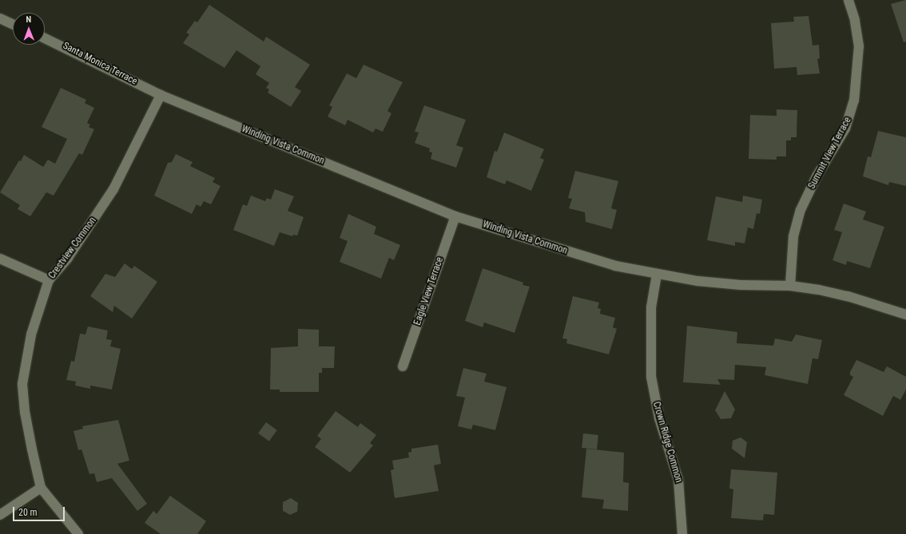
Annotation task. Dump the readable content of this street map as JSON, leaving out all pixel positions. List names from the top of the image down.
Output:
{
  "streets": {
    "street": [
      "Santa Monica Terrace",
      "Winding Vista Common",
      "Summit View Terrace",
      "Crestview Common",
      "Eagle View Terrace",
      "Crown Ridge Common"
    ]
  },
  "crossings": [
    ["Santa Monica Terrace", "Winding Vista Common"],
    ["Santa Monica Terrace", "Crestview Common"],
    ["Winding Vista Common", "Summit View Terrace"],
    ["Winding Vista Common", "Crestview Common"],
    ["Winding Vista Common", "Eagle View Terrace"],
    ["Winding Vista Common", "Crown Ridge Common"]
  ],
  "scale_bar": "20 m",
  "north": "top"
}
